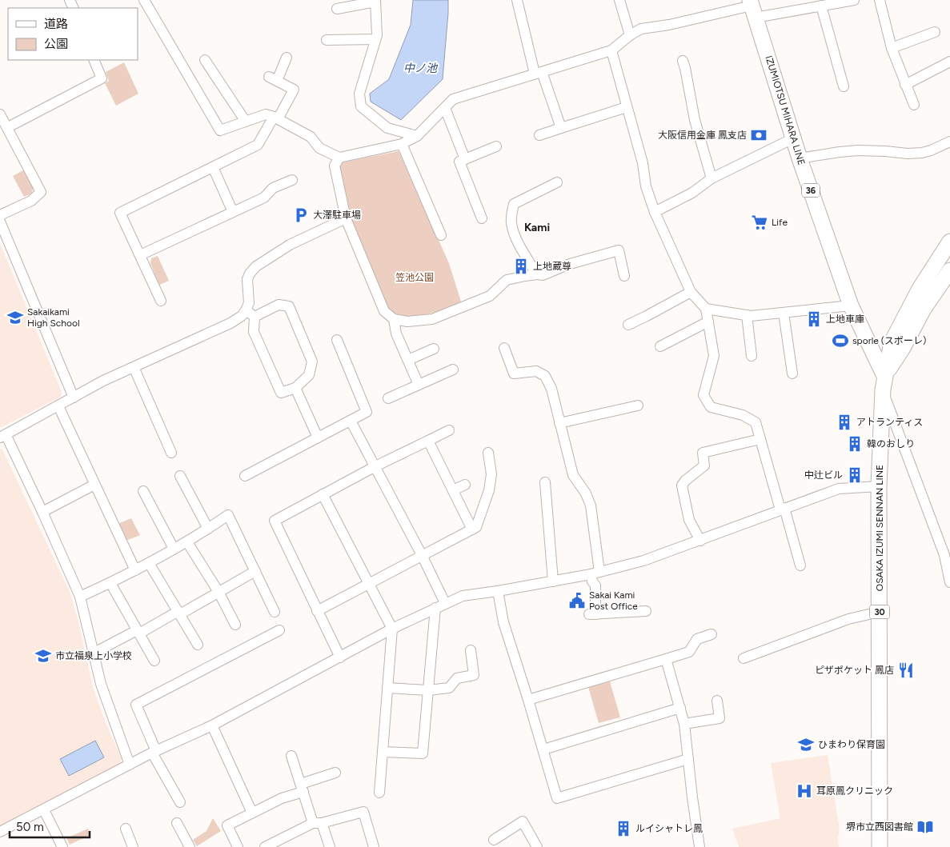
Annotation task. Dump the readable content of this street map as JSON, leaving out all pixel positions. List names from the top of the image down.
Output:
{
  "streets": {
    "main road": [
      "IZUMIOTSU MIHARA LINE",
      "36",
      "OSAKA IZUMI SENNAN LINE",
      "30"
    ]
  },
  "crossings": [
    ["IZUMIOTSU MIHARA LINE", "OSAKA IZUMI SENNAN LINE"]
  ],
  "districts": ["Kami"],
  "water": ["中ノ池"],
  "parks": ["笠池公園"],
  "places": {
    "bank": ["大阪信用金庫 鳳支店"],
    "parking": ["大澤駐車場"],
    "supermarket": ["Life"],
    "building": [
      "上地蔵尊",
      "上地車庫",
      "アトランティス",
      "韓のおしり",
      "中辻ビル",
      "ルイシャトレ鳳"
    ],
    "school or university": ["Sakaikami High School", "市立福泉上小学校", "ひまわり保育園"],
    "sports": ["sporle (スポーレ）"],
    "public building": ["Sakai Kami Post Office"],
    "restaurant": ["ピザポケット 鳳店"],
    "hospital": ["耳原鳳クリニック"],
    "library": ["堺市立西図書館"]
  },
  "legend": ["道路", "公園"],
  "scale_bar": "50 m"
}
